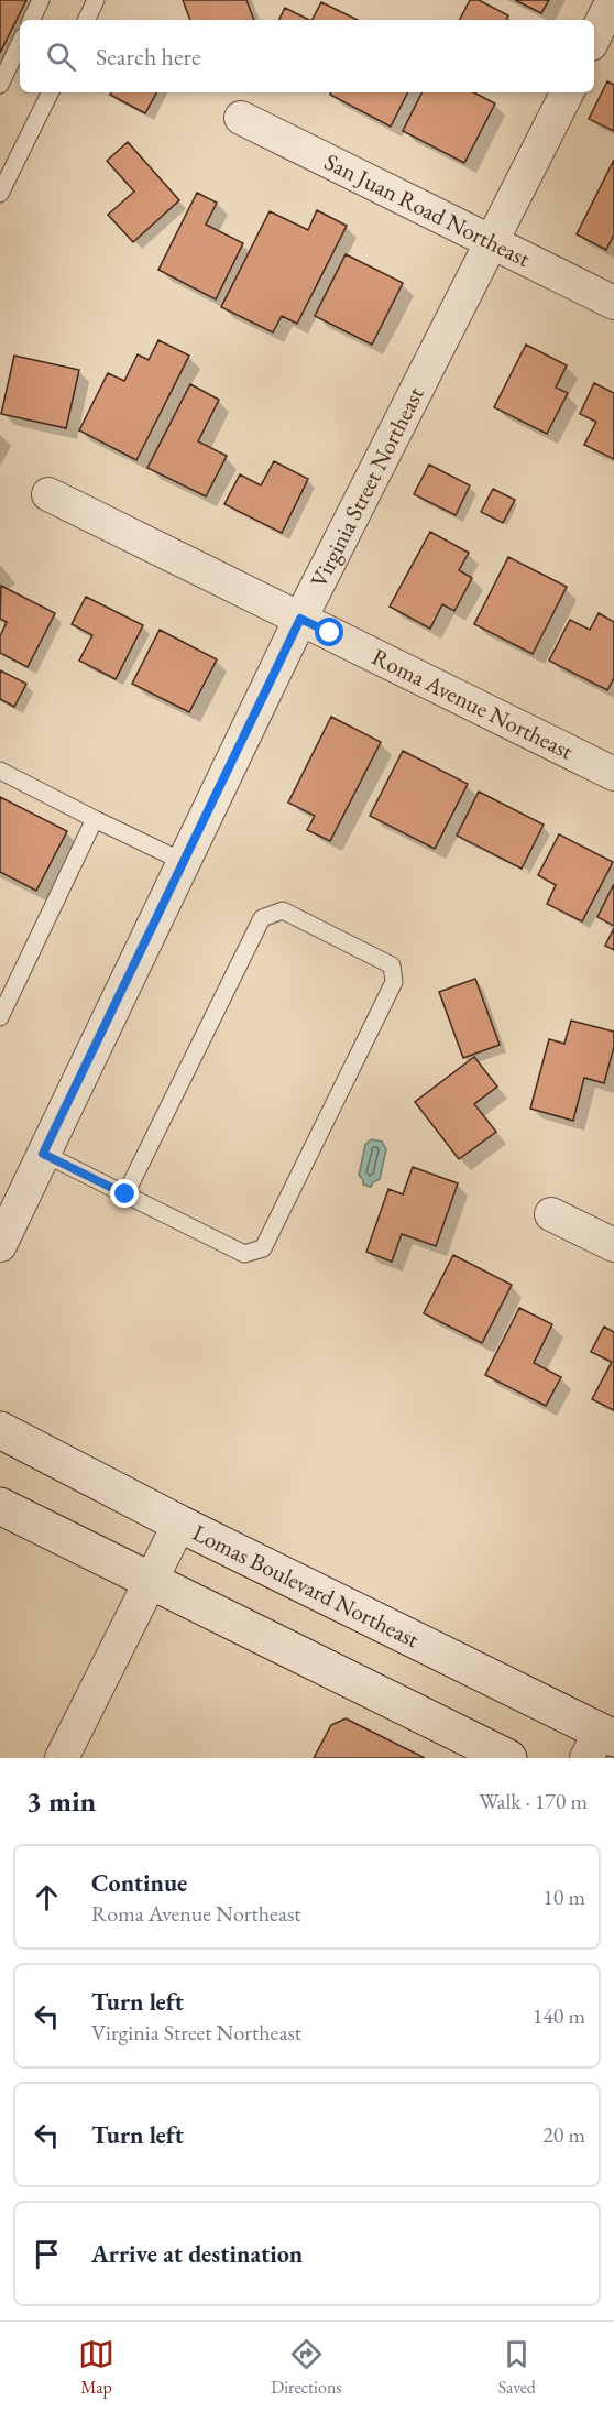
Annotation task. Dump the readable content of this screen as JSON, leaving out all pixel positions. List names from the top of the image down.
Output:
{
  "streets": {
    "main road": ["Lomas Boulevard Northeast"],
    "street": ["San Juan Road Northeast", "Virginia Street Northeast", "Roma Avenue Northeast"]
  },
  "crossings": [
    ["San Juan Road Northeast", "Virginia Street Northeast"],
    ["Virginia Street Northeast", "Roma Avenue Northeast"]
  ],
  "page": {
    "search": "Search here",
    "heading": ["3 min", "Walk · 170 m"],
    "list": [
      ["Continue", "Roma Avenue Northeast", "10 m"],
      ["Turn left", "Virginia Street Northeast", "140 m"],
      ["Turn left", "20 m"],
      "Arrive at destination"
    ],
    "nav": ["Map", "Directions", "Saved"]
  }
}
